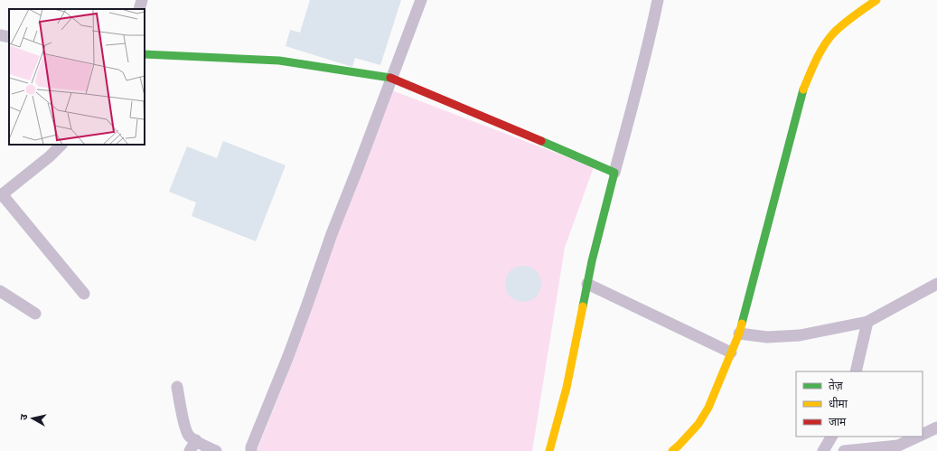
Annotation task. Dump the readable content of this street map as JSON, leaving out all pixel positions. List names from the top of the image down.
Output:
{
  "legend": ["तेज़", "धीमा", "जाम"],
  "north": "left"
}
